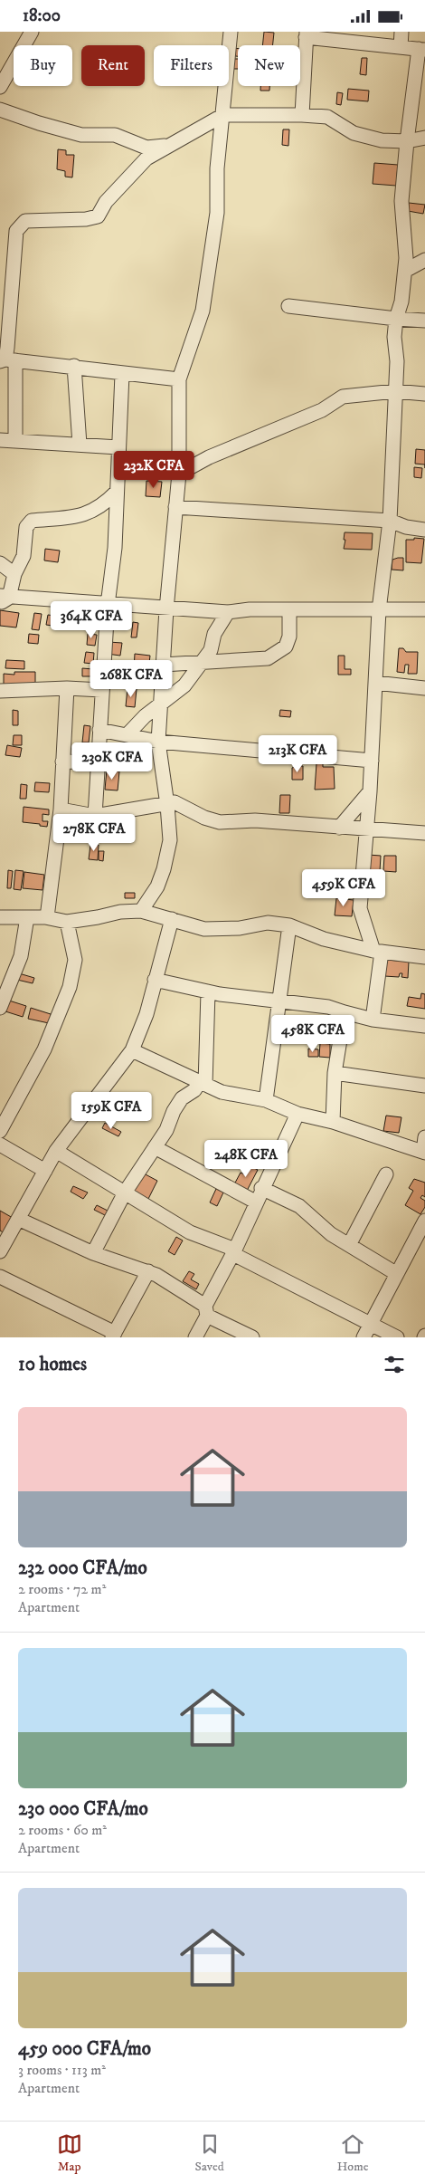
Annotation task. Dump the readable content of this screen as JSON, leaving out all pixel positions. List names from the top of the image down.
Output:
{
  "page": {
    "status": "18:00",
    "chip": [
      "Buy",
      "Rent",
      "Filters",
      "New"
    ],
    "price": [
      "232K CFA",
      "364K CFA",
      "268K CFA",
      "213K CFA",
      "230K CFA",
      "278K CFA",
      "459K CFA",
      "458K CFA",
      "159K CFA",
      "248K CFA"
    ],
    "heading": "10 homes",
    "list": [
      {
        "name": "232 000 CFA/mo",
        "note": "2 rooms · 72 m² · Apartment"
      },
      {
        "name": "230 000 CFA/mo",
        "note": "2 rooms · 60 m² · Apartment"
      },
      {
        "name": "459 000 CFA/mo",
        "note": "3 rooms · 113 m² · Apartment"
      }
    ],
    "tabs": ["Map", "Saved", "Home"]
  }
}
